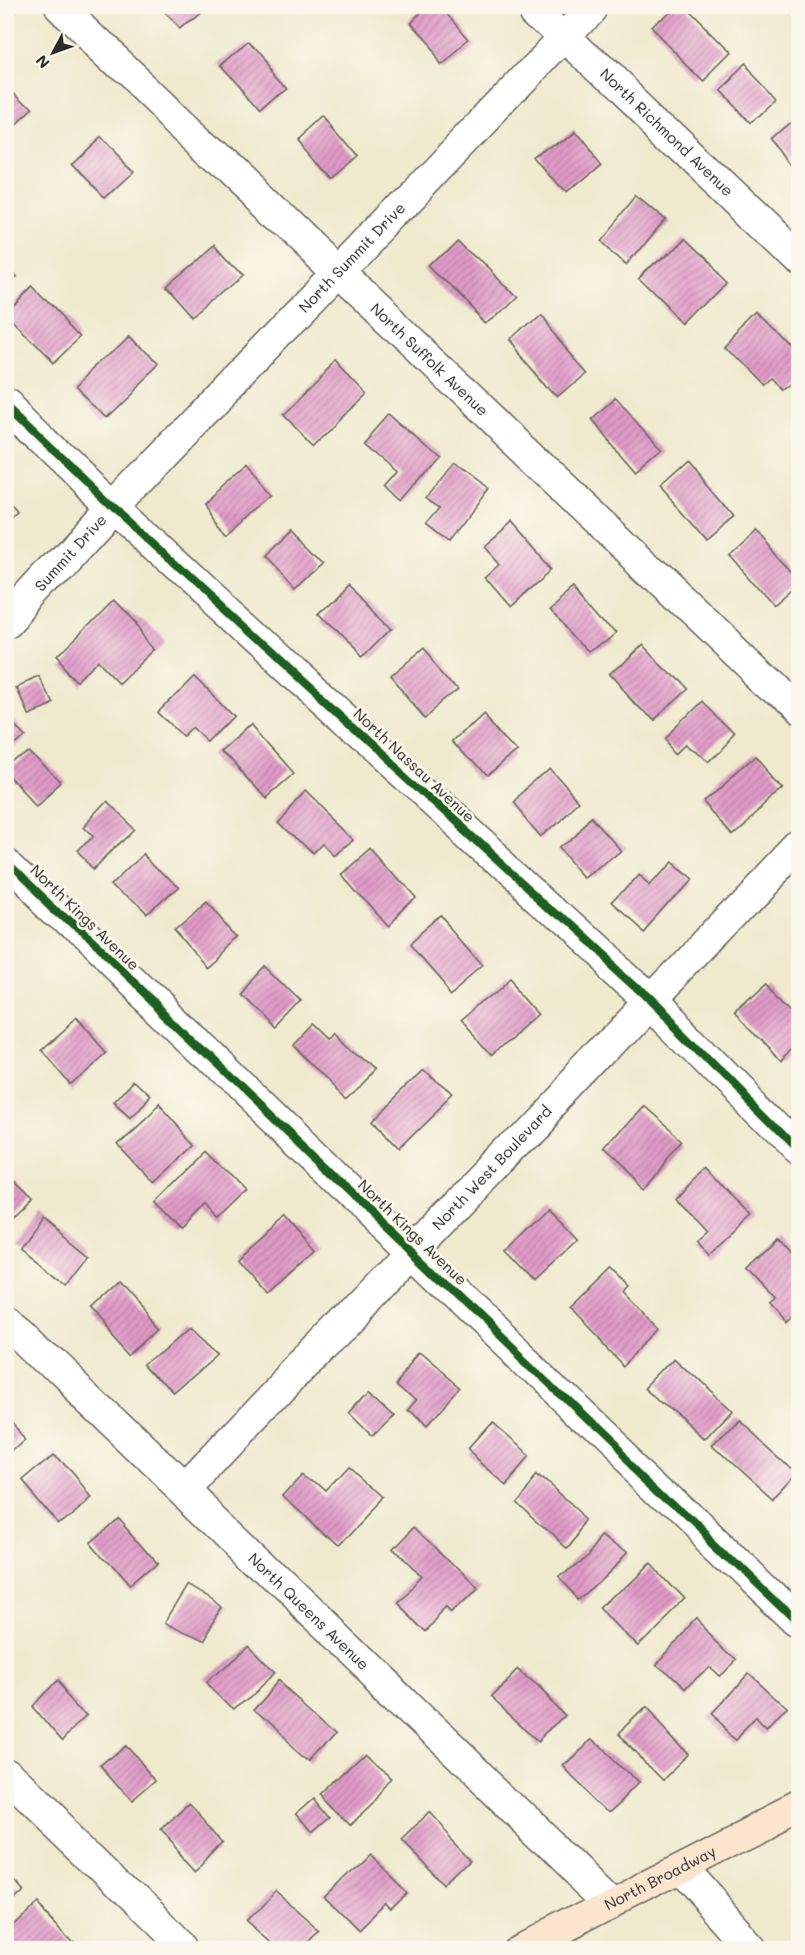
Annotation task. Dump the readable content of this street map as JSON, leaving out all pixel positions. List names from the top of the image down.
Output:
{
  "streets": {
    "main road": ["North Broadway"],
    "street": [
      "North Richmond Avenue",
      "North Summit Drive",
      "North Suffolk Avenue",
      "Summit Drive",
      "North Nassau Avenue",
      "North Kings Avenue",
      "North West Boulevard",
      "North Queens Avenue"
    ]
  },
  "crossings": [
    ["North Richmond Avenue", "North Summit Drive"],
    ["North Summit Drive", "North Suffolk Avenue"],
    ["North Summit Drive", "Summit Drive"],
    ["North Summit Drive", "North Nassau Avenue"],
    ["Summit Drive", "North Nassau Avenue"],
    ["North Nassau Avenue", "North West Boulevard"],
    ["North Kings Avenue", "North West Boulevard"],
    ["North West Boulevard", "North Queens Avenue"],
    ["North Queens Avenue", "North Broadway"]
  ],
  "north": "bottom left"
}
